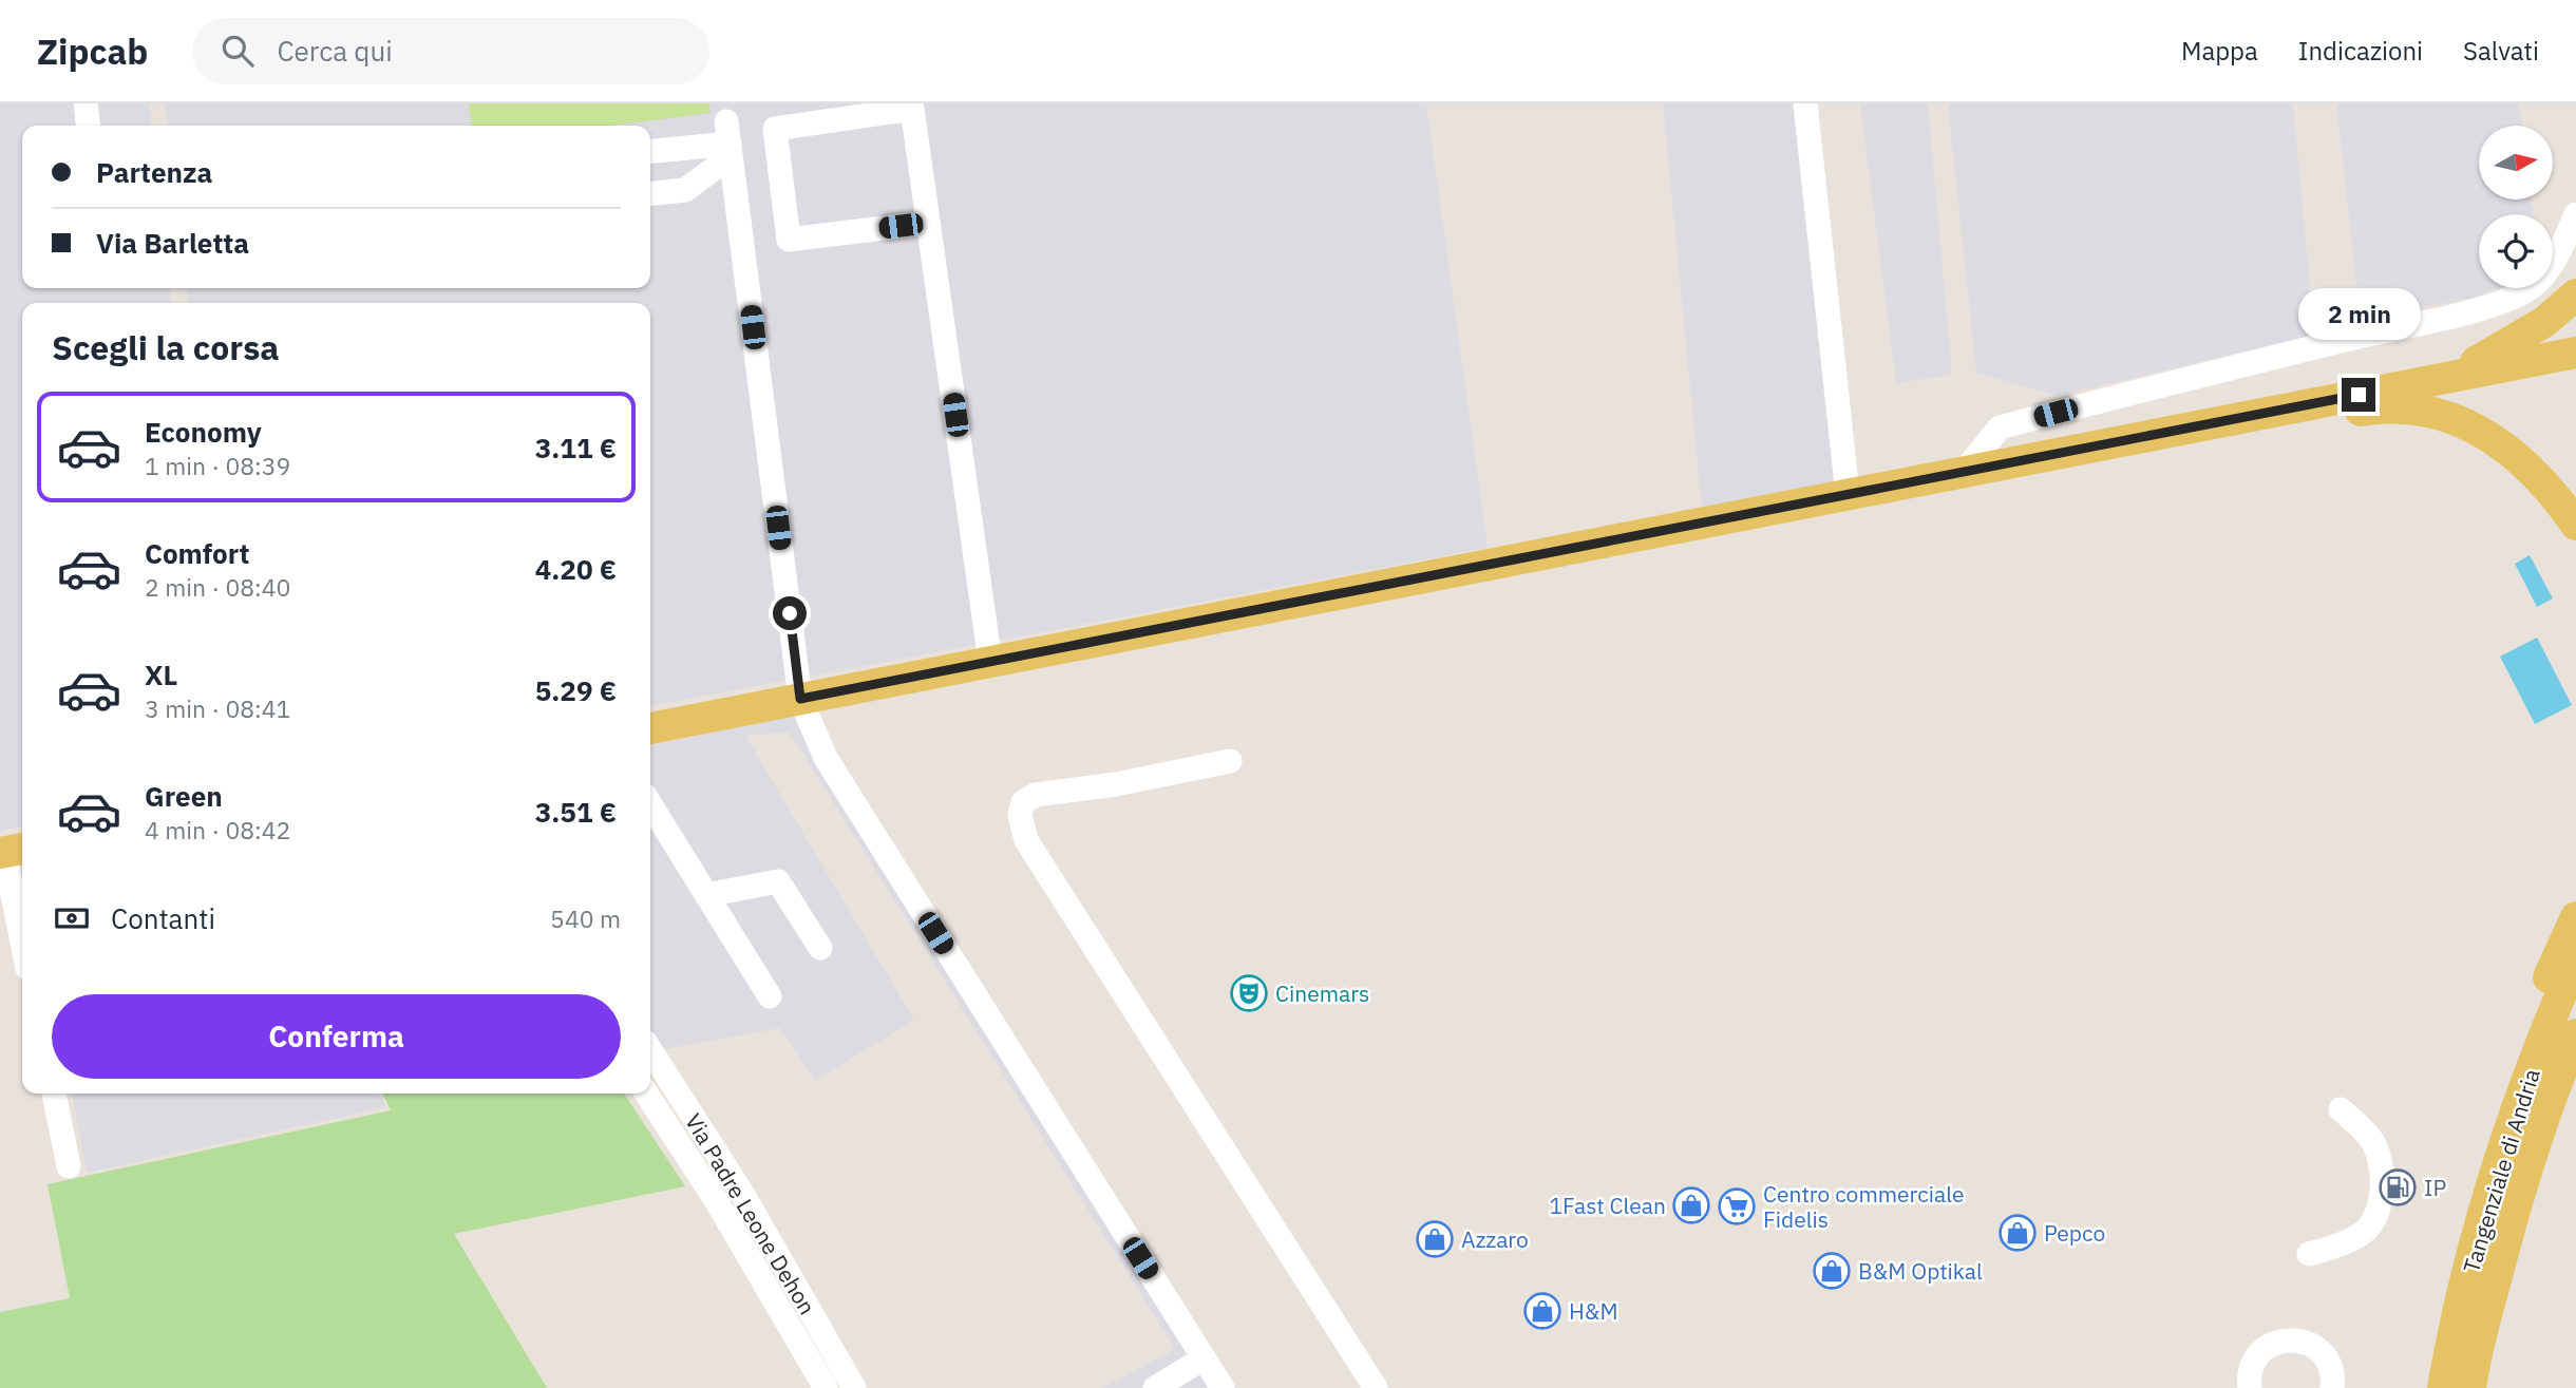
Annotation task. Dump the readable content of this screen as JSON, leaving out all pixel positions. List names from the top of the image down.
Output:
{
  "streets": {
    "main road": ["Tangenziale di Andria"],
    "street": ["Via Padre Leone Dehon"]
  },
  "places": {
    "theatre": ["Cinemars"],
    "fuel station": ["IP"],
    "shop": [
      "1Fast Clean",
      "Pepco",
      "Azzaro",
      "B&M Optikal",
      "H&M"
    ],
    "supermarket": ["Centro commerciale Fidelis"]
  },
  "north": "right",
  "page": {
    "header": "Zipcab",
    "search": "Cerca qui",
    "nav": ["Mappa", "Indicazioni", "Salvati"],
    "banner": ["Partenza", "Via Barletta"],
    "bubble": "2 min",
    "heading": "Scegli la corsa",
    "list": [
      {
        "name": "Economy",
        "note": "1 min · 08:39",
        "value": "3.11 €"
      },
      {
        "name": "Comfort",
        "note": "2 min · 08:40",
        "value": "4.20 €"
      },
      {
        "name": "XL",
        "note": "3 min · 08:41",
        "value": "5.29 €"
      },
      {
        "name": "Green",
        "note": "4 min · 08:42",
        "value": "3.51 €"
      }
    ],
    "pay": ["Contanti", "540 m"],
    "buttons": "Conferma"
  }
}
